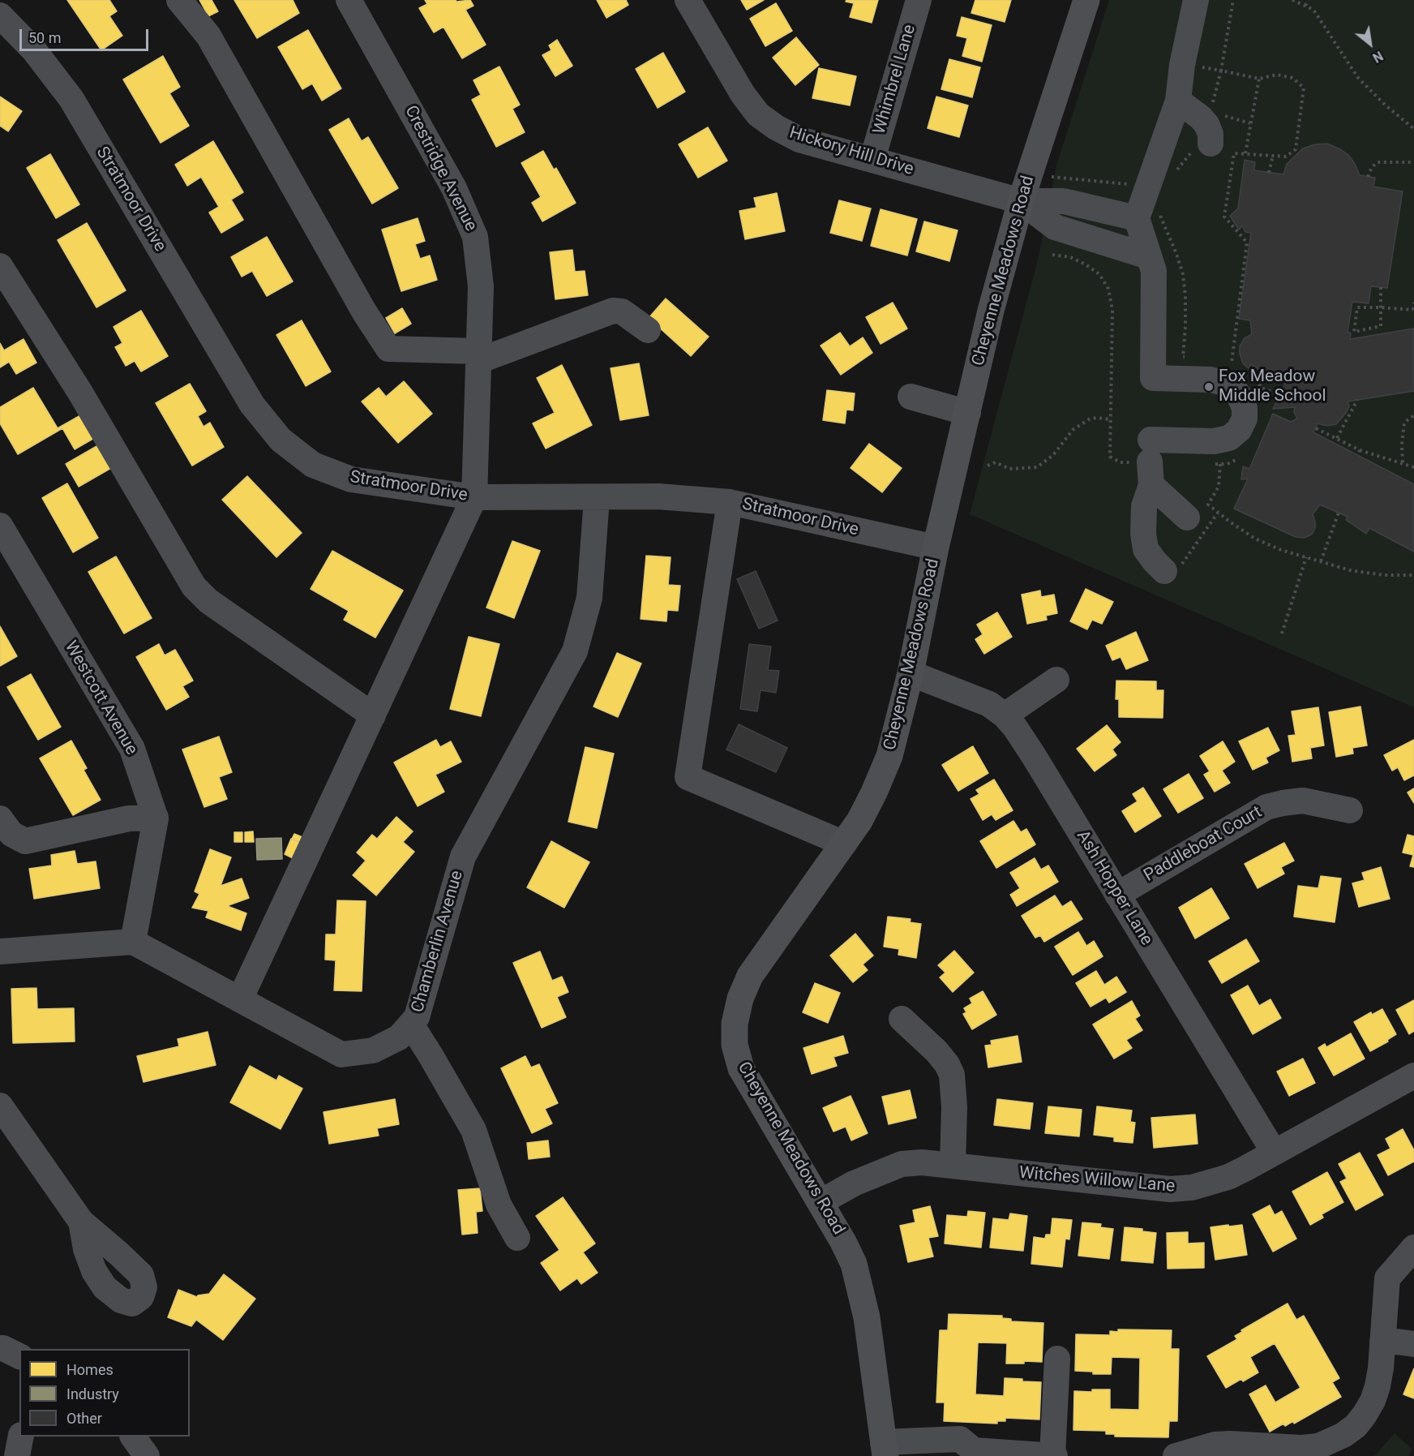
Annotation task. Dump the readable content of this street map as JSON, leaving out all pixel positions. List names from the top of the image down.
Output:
{
  "streets": {
    "main road": ["Cheyenne Meadows Road"],
    "street": [
      "Whimbrel Lane",
      "Hickory Hill Drive",
      "Crestridge Avenue",
      "Stratmoor Drive",
      "Westcott Avenue",
      "Paddleboat Court",
      "Ash Hopper Lane",
      "Chamberlin Avenue",
      "Witches Willow Lane"
    ]
  },
  "crossings": [
    ["Whimbrel Lane", "Hickory Hill Drive"],
    ["Hickory Hill Drive", "Cheyenne Meadows Road"],
    ["Crestridge Avenue", "Stratmoor Drive"],
    ["Stratmoor Drive", "Cheyenne Meadows Road"],
    ["Stratmoor Drive", "Chamberlin Avenue"],
    ["Cheyenne Meadows Road", "Ash Hopper Lane"],
    ["Cheyenne Meadows Road", "Witches Willow Lane"],
    ["Westcott Avenue", "Chamberlin Avenue"],
    ["Paddleboat Court", "Ash Hopper Lane"],
    ["Ash Hopper Lane", "Witches Willow Lane"]
  ],
  "places": ["Fox Meadow Middle School"],
  "legend": ["Homes", "Industry", "Other"],
  "scale_bar": "50 m",
  "north": "bottom right"
}
